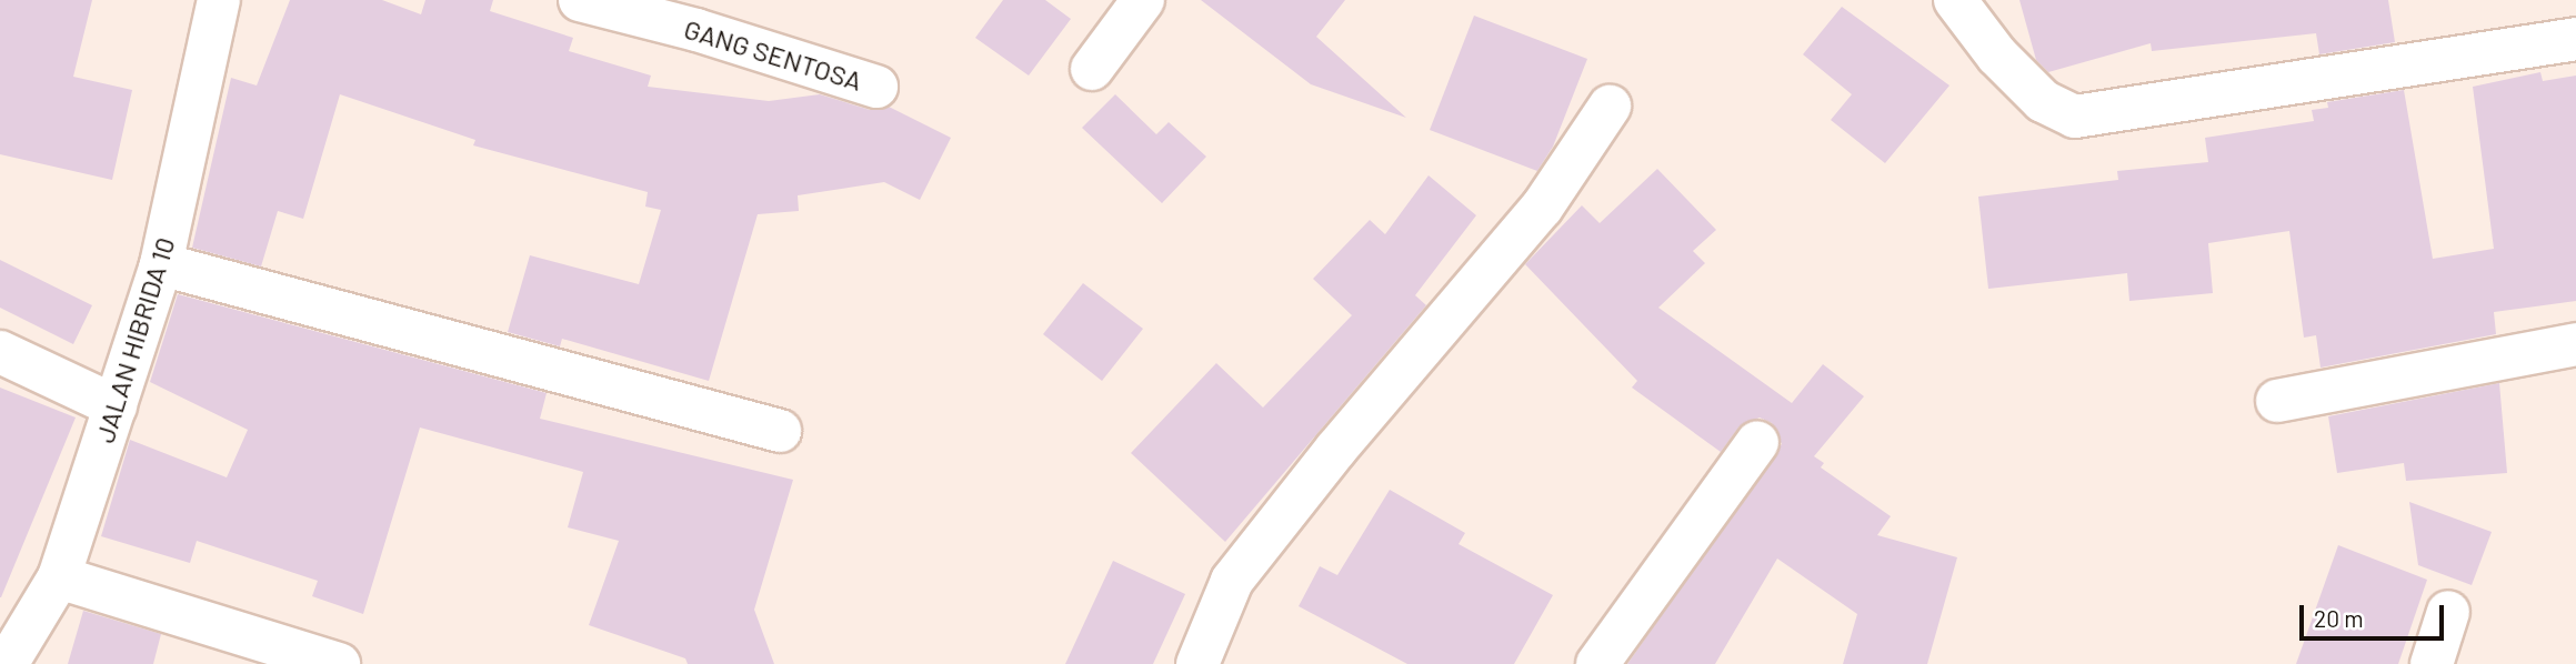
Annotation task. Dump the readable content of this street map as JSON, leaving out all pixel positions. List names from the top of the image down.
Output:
{
  "streets": {
    "street": ["GANG SENTOSA", "JALAN HIBRIDA 10"]
  },
  "scale_bar": "20 m"
}
